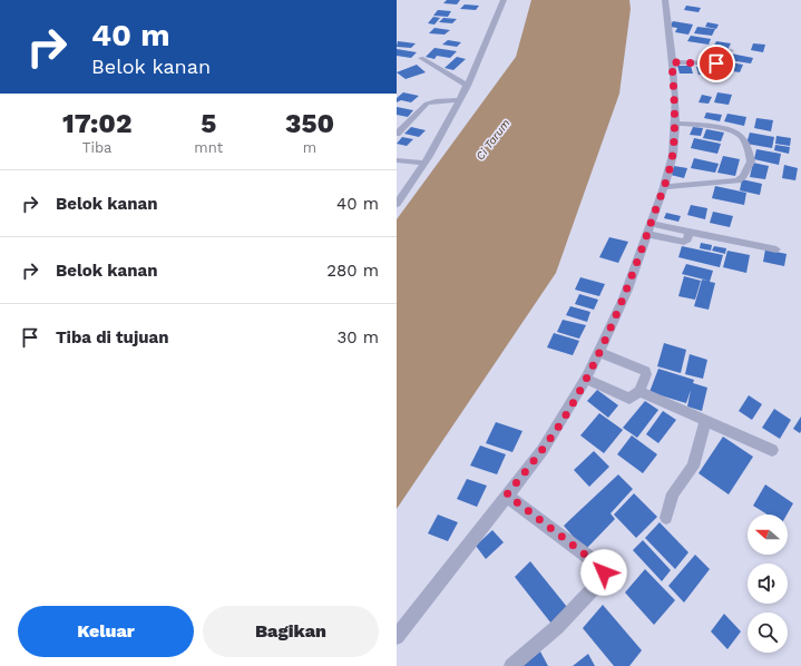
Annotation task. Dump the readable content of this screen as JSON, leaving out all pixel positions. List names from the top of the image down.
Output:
{
  "water": ["Ci Tarum"],
  "north": "left",
  "page": {
    "turn": ["40 m", "Belok kanan"],
    "eta": [
      "17:02",
      "Tiba",
      "5",
      "mnt",
      "350",
      "m"
    ],
    "list": [
      {
        "name": "Belok kanan",
        "value": "40 m"
      },
      {
        "name": "Belok kanan",
        "value": "280 m"
      },
      {
        "name": "Tiba di tujuan",
        "value": "30 m"
      }
    ],
    "buttons": ["Keluar", "Bagikan"]
  }
}
